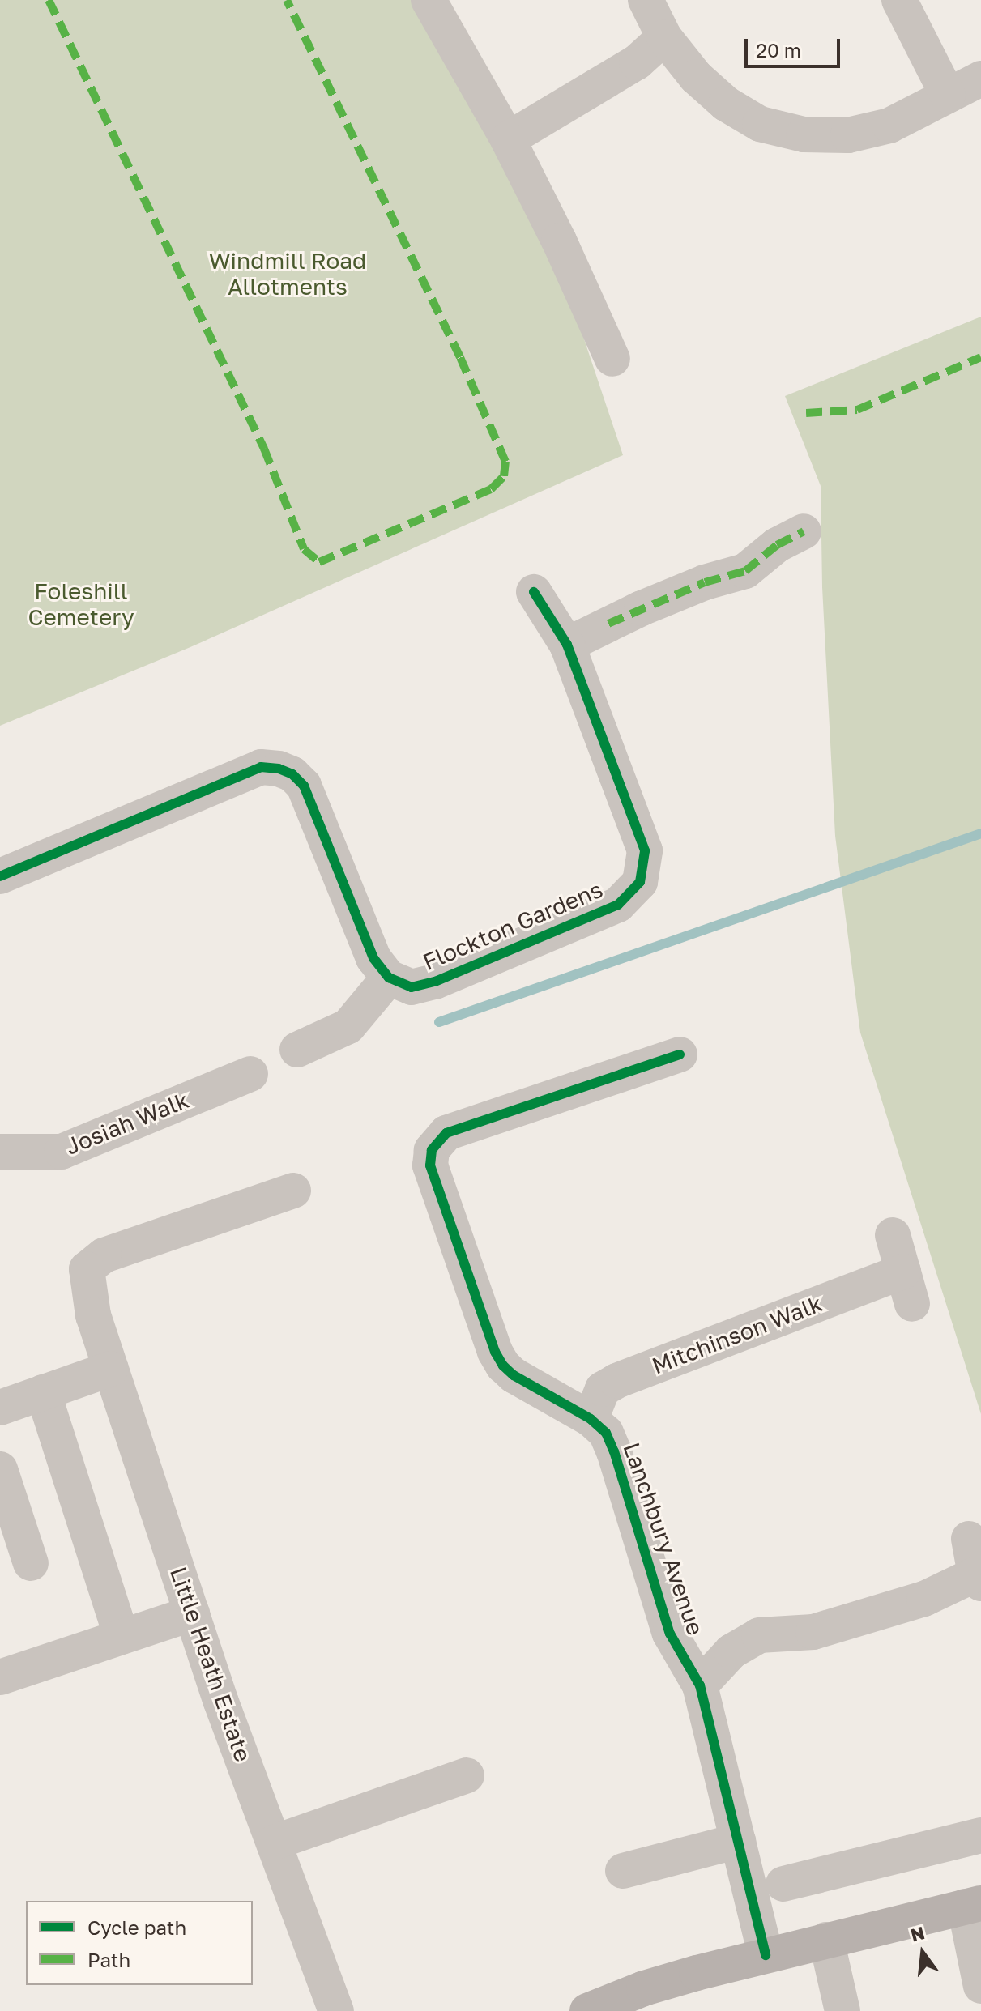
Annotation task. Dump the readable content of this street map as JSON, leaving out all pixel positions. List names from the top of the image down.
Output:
{
  "streets": {
    "street": [
      "Flockton Gardens",
      "Josiah Walk",
      "Mitchinson Walk",
      "Lanchbury Avenue",
      "Little Heath Estate"
    ]
  },
  "crossings": [
    ["Mitchinson Walk", "Lanchbury Avenue"]
  ],
  "parks": ["Windmill Road Allotments", "Foleshill Cemetery"],
  "legend": ["Cycle path", "Path"],
  "scale_bar": "20 m",
  "north": "top"
}
